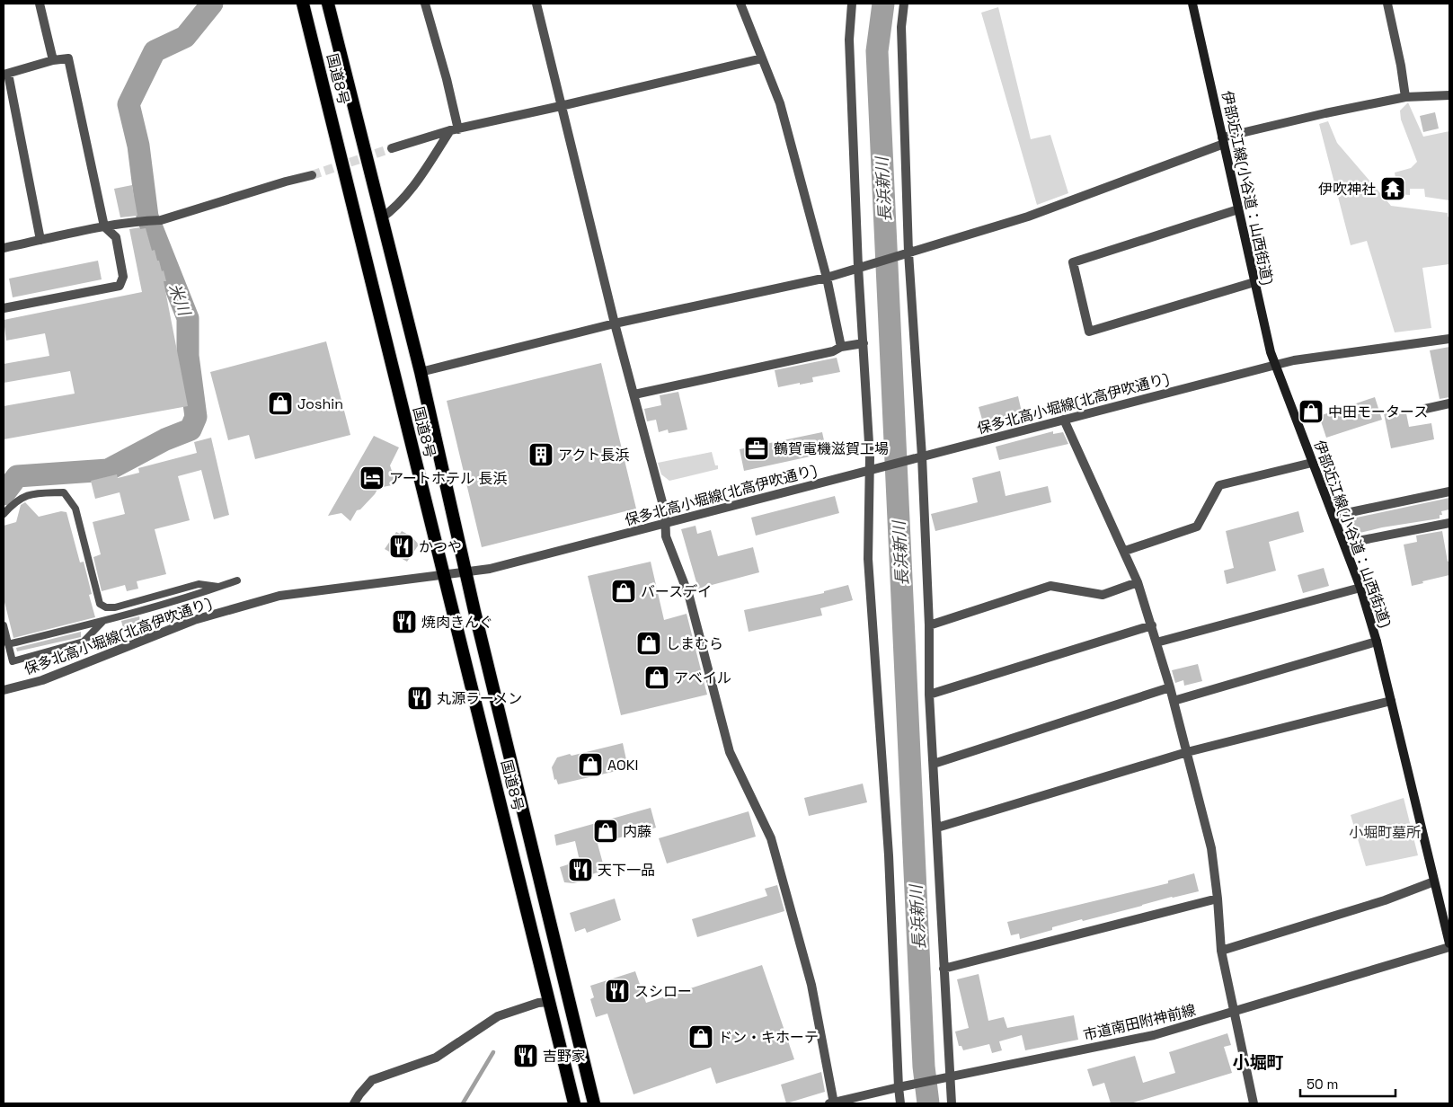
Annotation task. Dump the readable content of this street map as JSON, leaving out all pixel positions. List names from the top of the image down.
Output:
{
  "streets": {
    "highway": ["国道8号"],
    "main road": ["伊部近江線(小谷道：山西街道)"],
    "street": ["保多北高小堀線(北高伊吹通り)", "市道南田附神前線"]
  },
  "crossings": [
    ["国道8号", "保多北高小堀線(北高伊吹通り)"],
    ["伊部近江線(小谷道：山西街道)", "保多北高小堀線(北高伊吹通り)"]
  ],
  "districts": ["小堀町"],
  "water": ["長浜新川", "米川"],
  "parks": ["小堀町墓所"],
  "places": {
    "temple": ["伊吹神社"],
    "shop": [
      "Joshin",
      "中田モータース",
      "バースデイ",
      "しまむら",
      "アベイル",
      "AOKI",
      "内藤",
      "ドン・キホーテ"
    ],
    "office": ["鶴賀電機滋賀工場"],
    "building": ["アクト長浜"],
    "hotel": ["アートホテル 長浜"],
    "restaurant": [
      "かつや",
      "焼肉きんぐ",
      "丸源ラーメン",
      "天下一品",
      "スシロー",
      "吉野家"
    ]
  },
  "scale_bar": "50 m"
}
